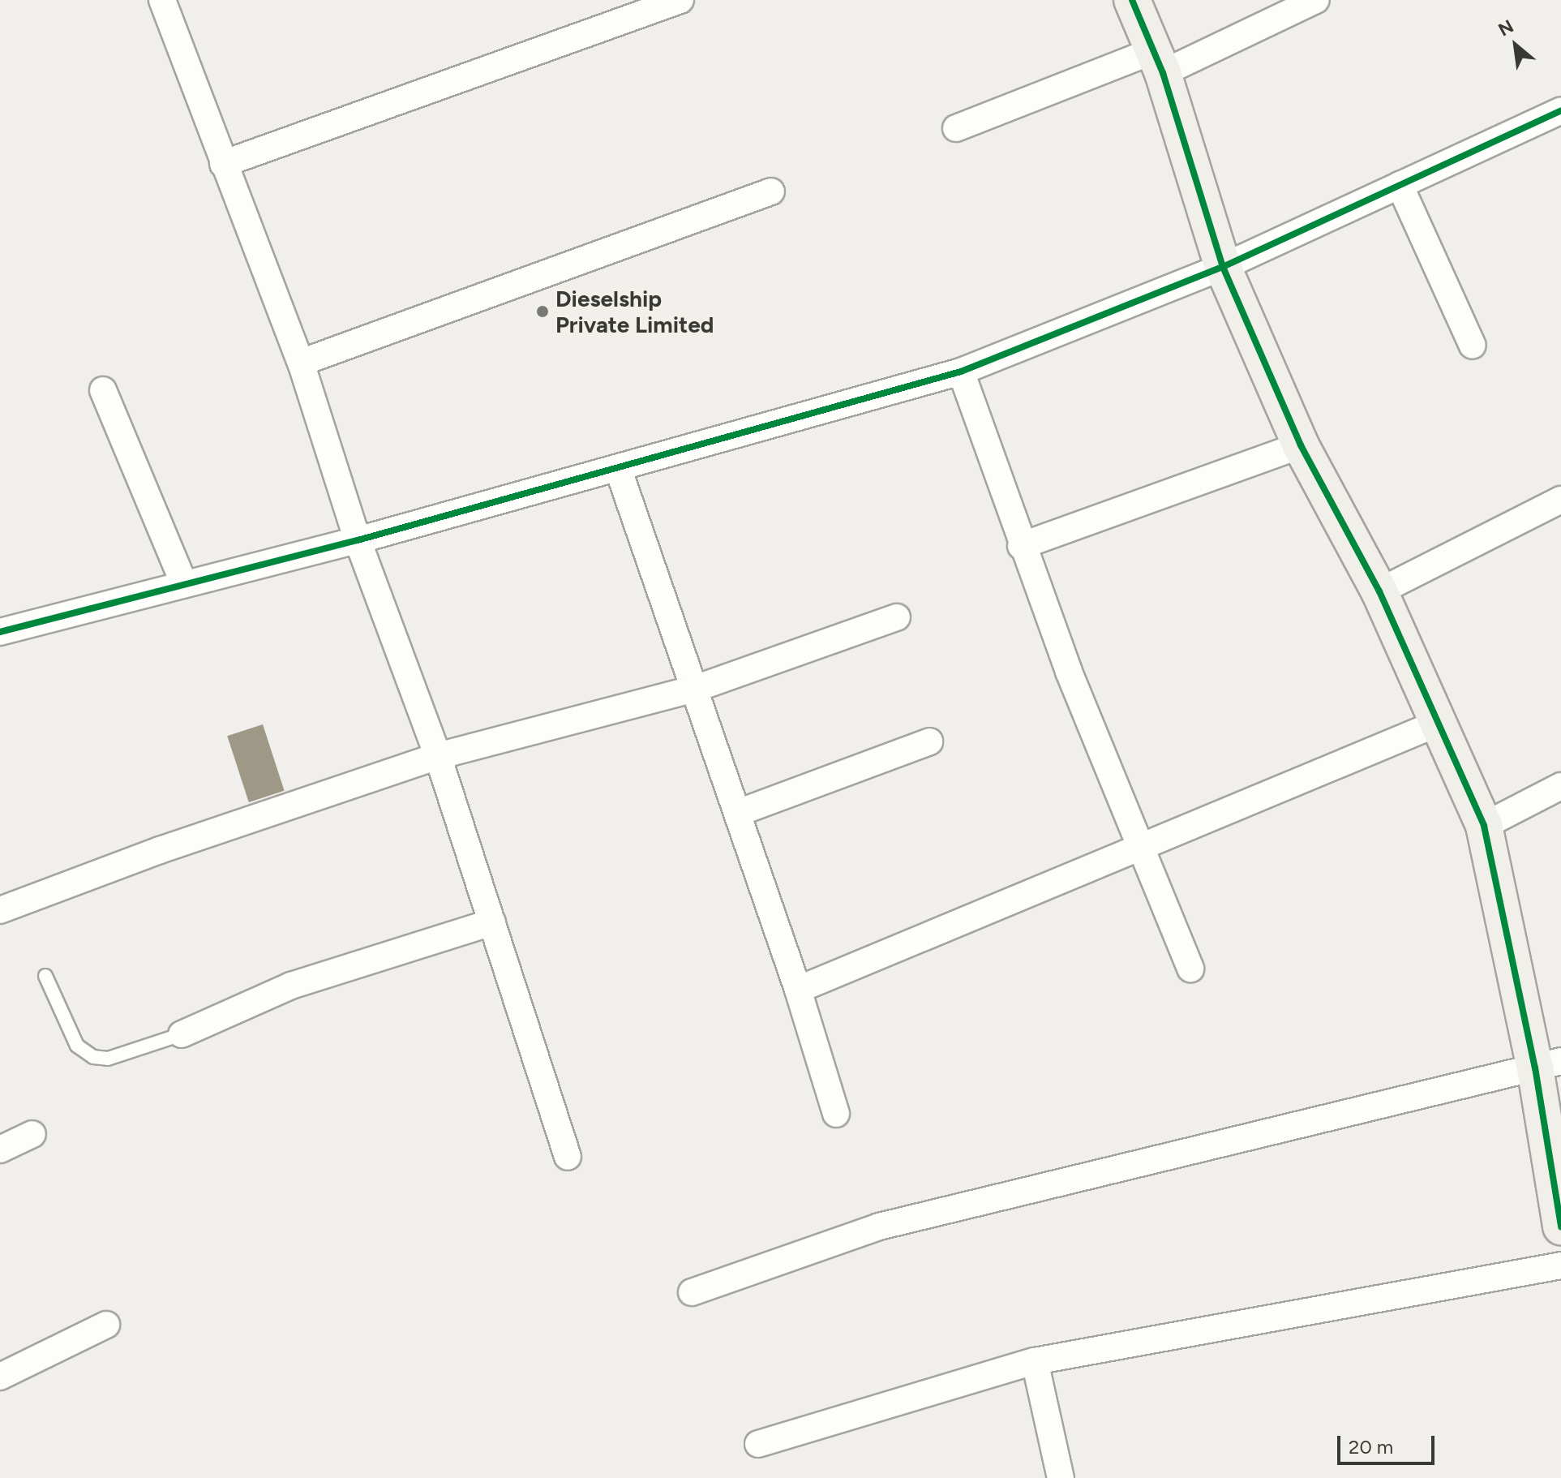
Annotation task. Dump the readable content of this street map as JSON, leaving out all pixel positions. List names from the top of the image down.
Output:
{
  "places": ["Dieselship Private Limited"],
  "scale_bar": "20 m",
  "north": "top left"
}
